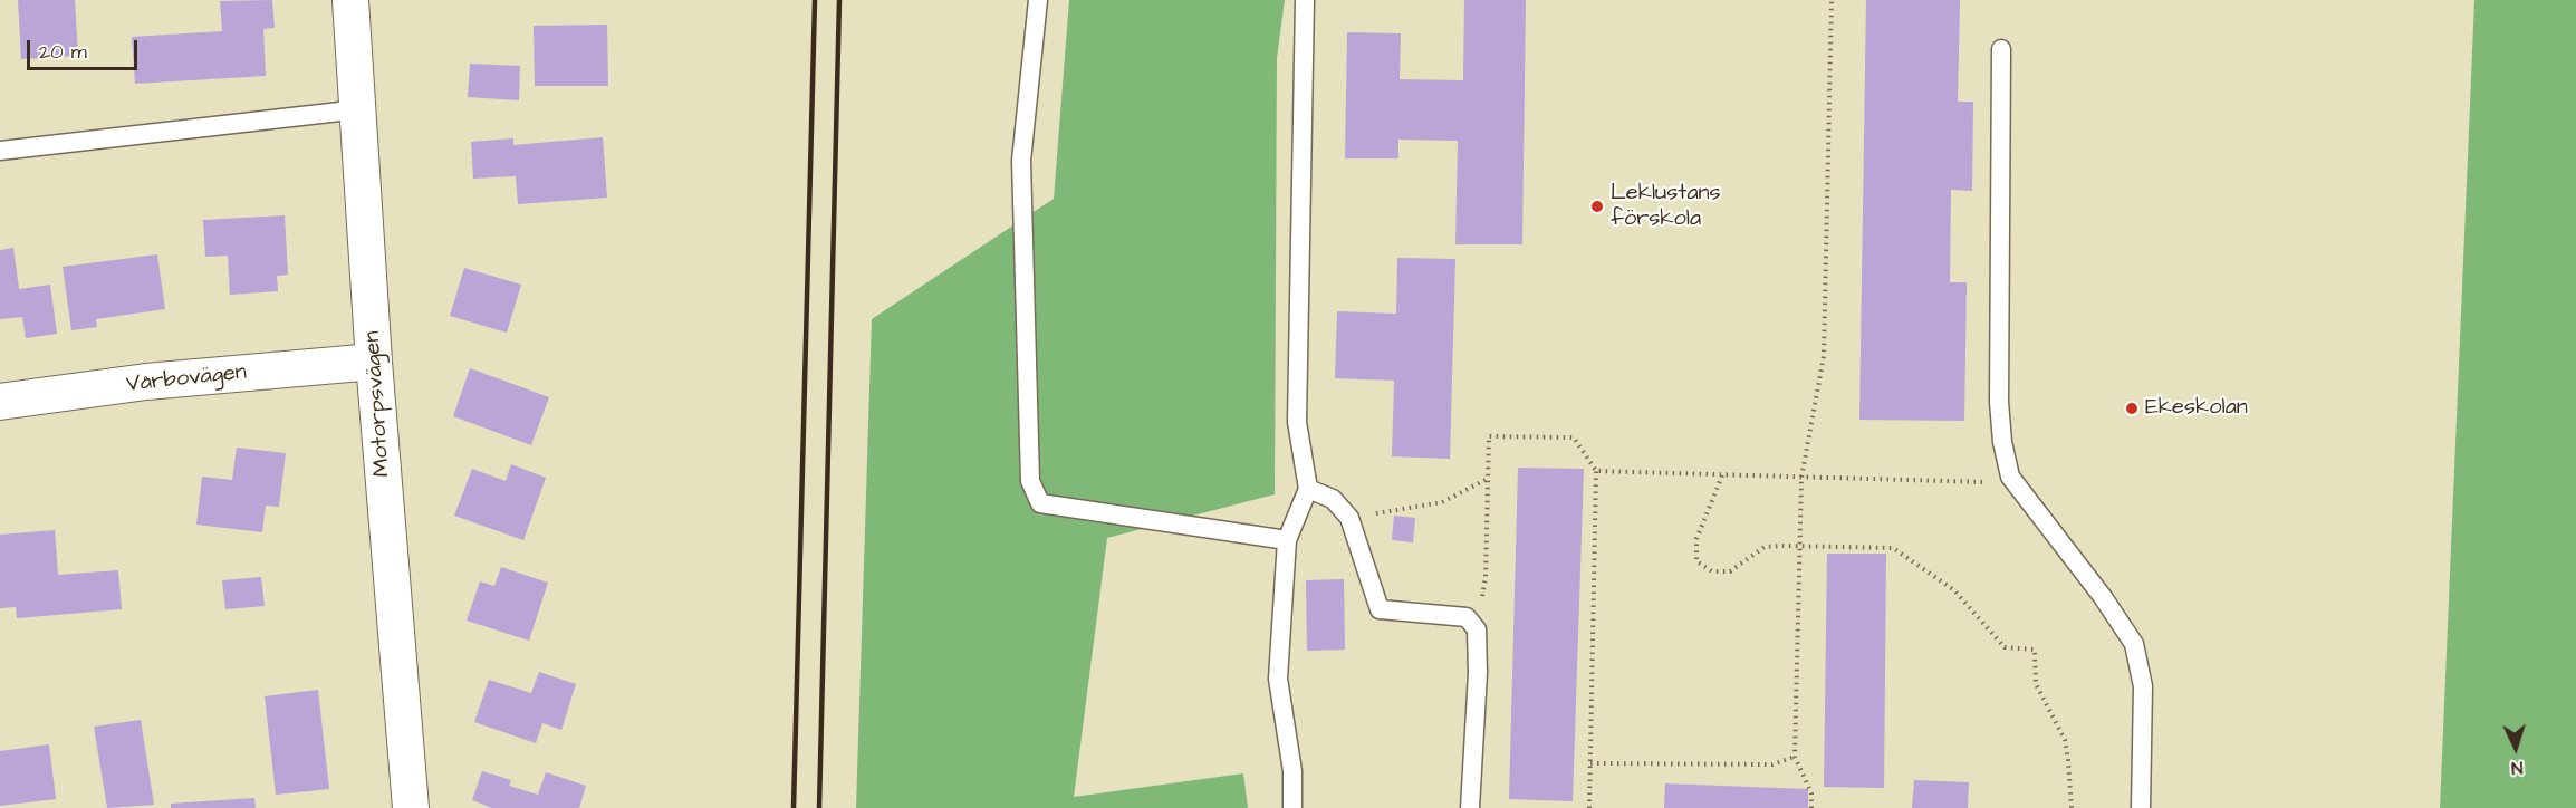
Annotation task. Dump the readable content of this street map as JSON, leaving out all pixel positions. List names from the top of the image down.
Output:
{
  "streets": {
    "street": ["Vårbovägen", "Motorpsvägen"]
  },
  "crossings": [
    ["Vårbovägen", "Motorpsvägen"]
  ],
  "places": ["Leklustans förskola", "Ekeskolan"],
  "scale_bar": "20 m",
  "north": "bottom"
}
